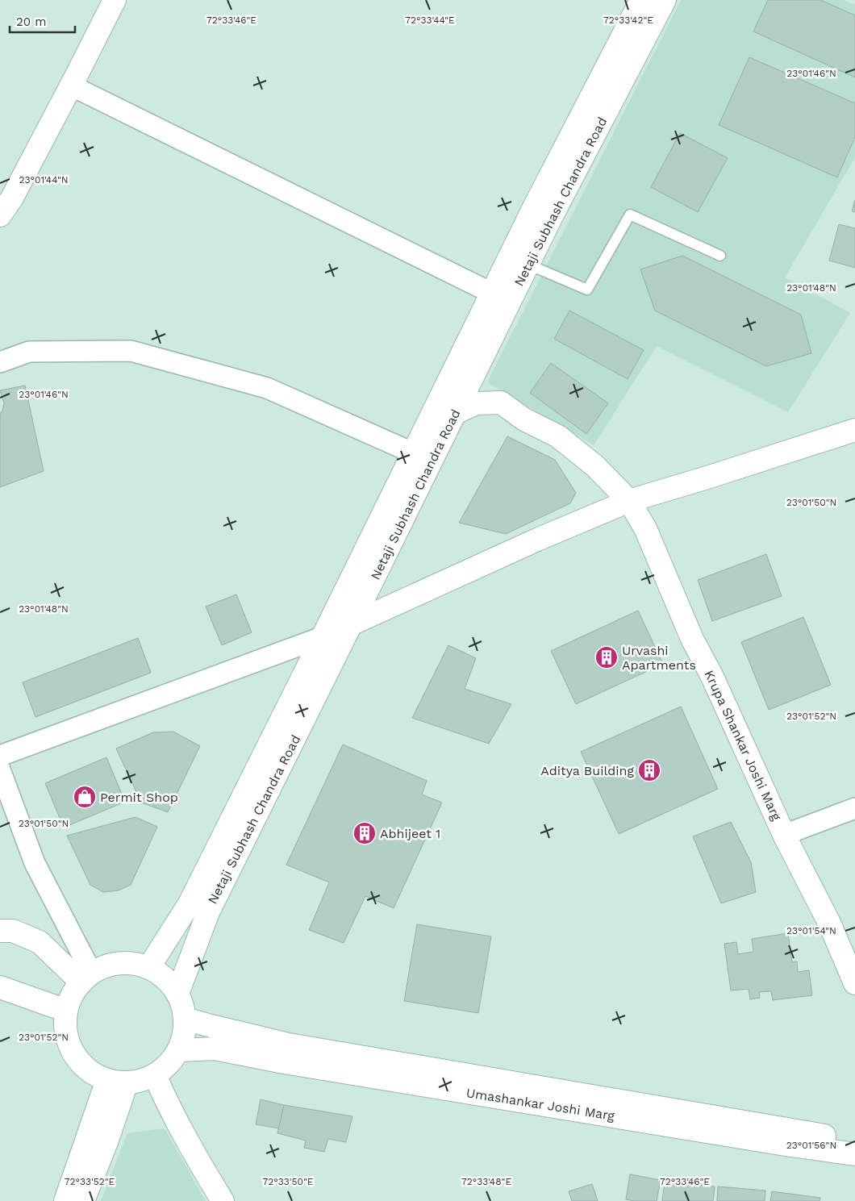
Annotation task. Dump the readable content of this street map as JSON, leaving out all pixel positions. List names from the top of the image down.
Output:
{
  "streets": {
    "street": ["Netaji Subhash Chandra Road", "Krupa Shankar Joshi Marg", "Umashankar Joshi Marg"]
  },
  "crossings": [
    ["Netaji Subhash Chandra Road", "Krupa Shankar Joshi Marg"],
    ["Netaji Subhash Chandra Road", "Umashankar Joshi Marg"]
  ],
  "places": {
    "building": ["Urvashi Apartments", "Aditya Building", "Abhijeet 1"],
    "shop": ["Permit Shop"]
  },
  "scale_bar": "20 m",
  "coordinates": [
    "72°33'46\"E",
    "72°33'44\"E",
    "72°33'42\"E",
    "23°01'46\"N",
    "23°01'44\"N",
    "23°01'48\"N",
    "23°01'50\"N",
    "23°01'52\"N",
    "23°01'54\"N",
    "23°01'56\"N",
    "72°33'52\"E",
    "72°33'50\"E",
    "72°33'48\"E"
  ]
}
